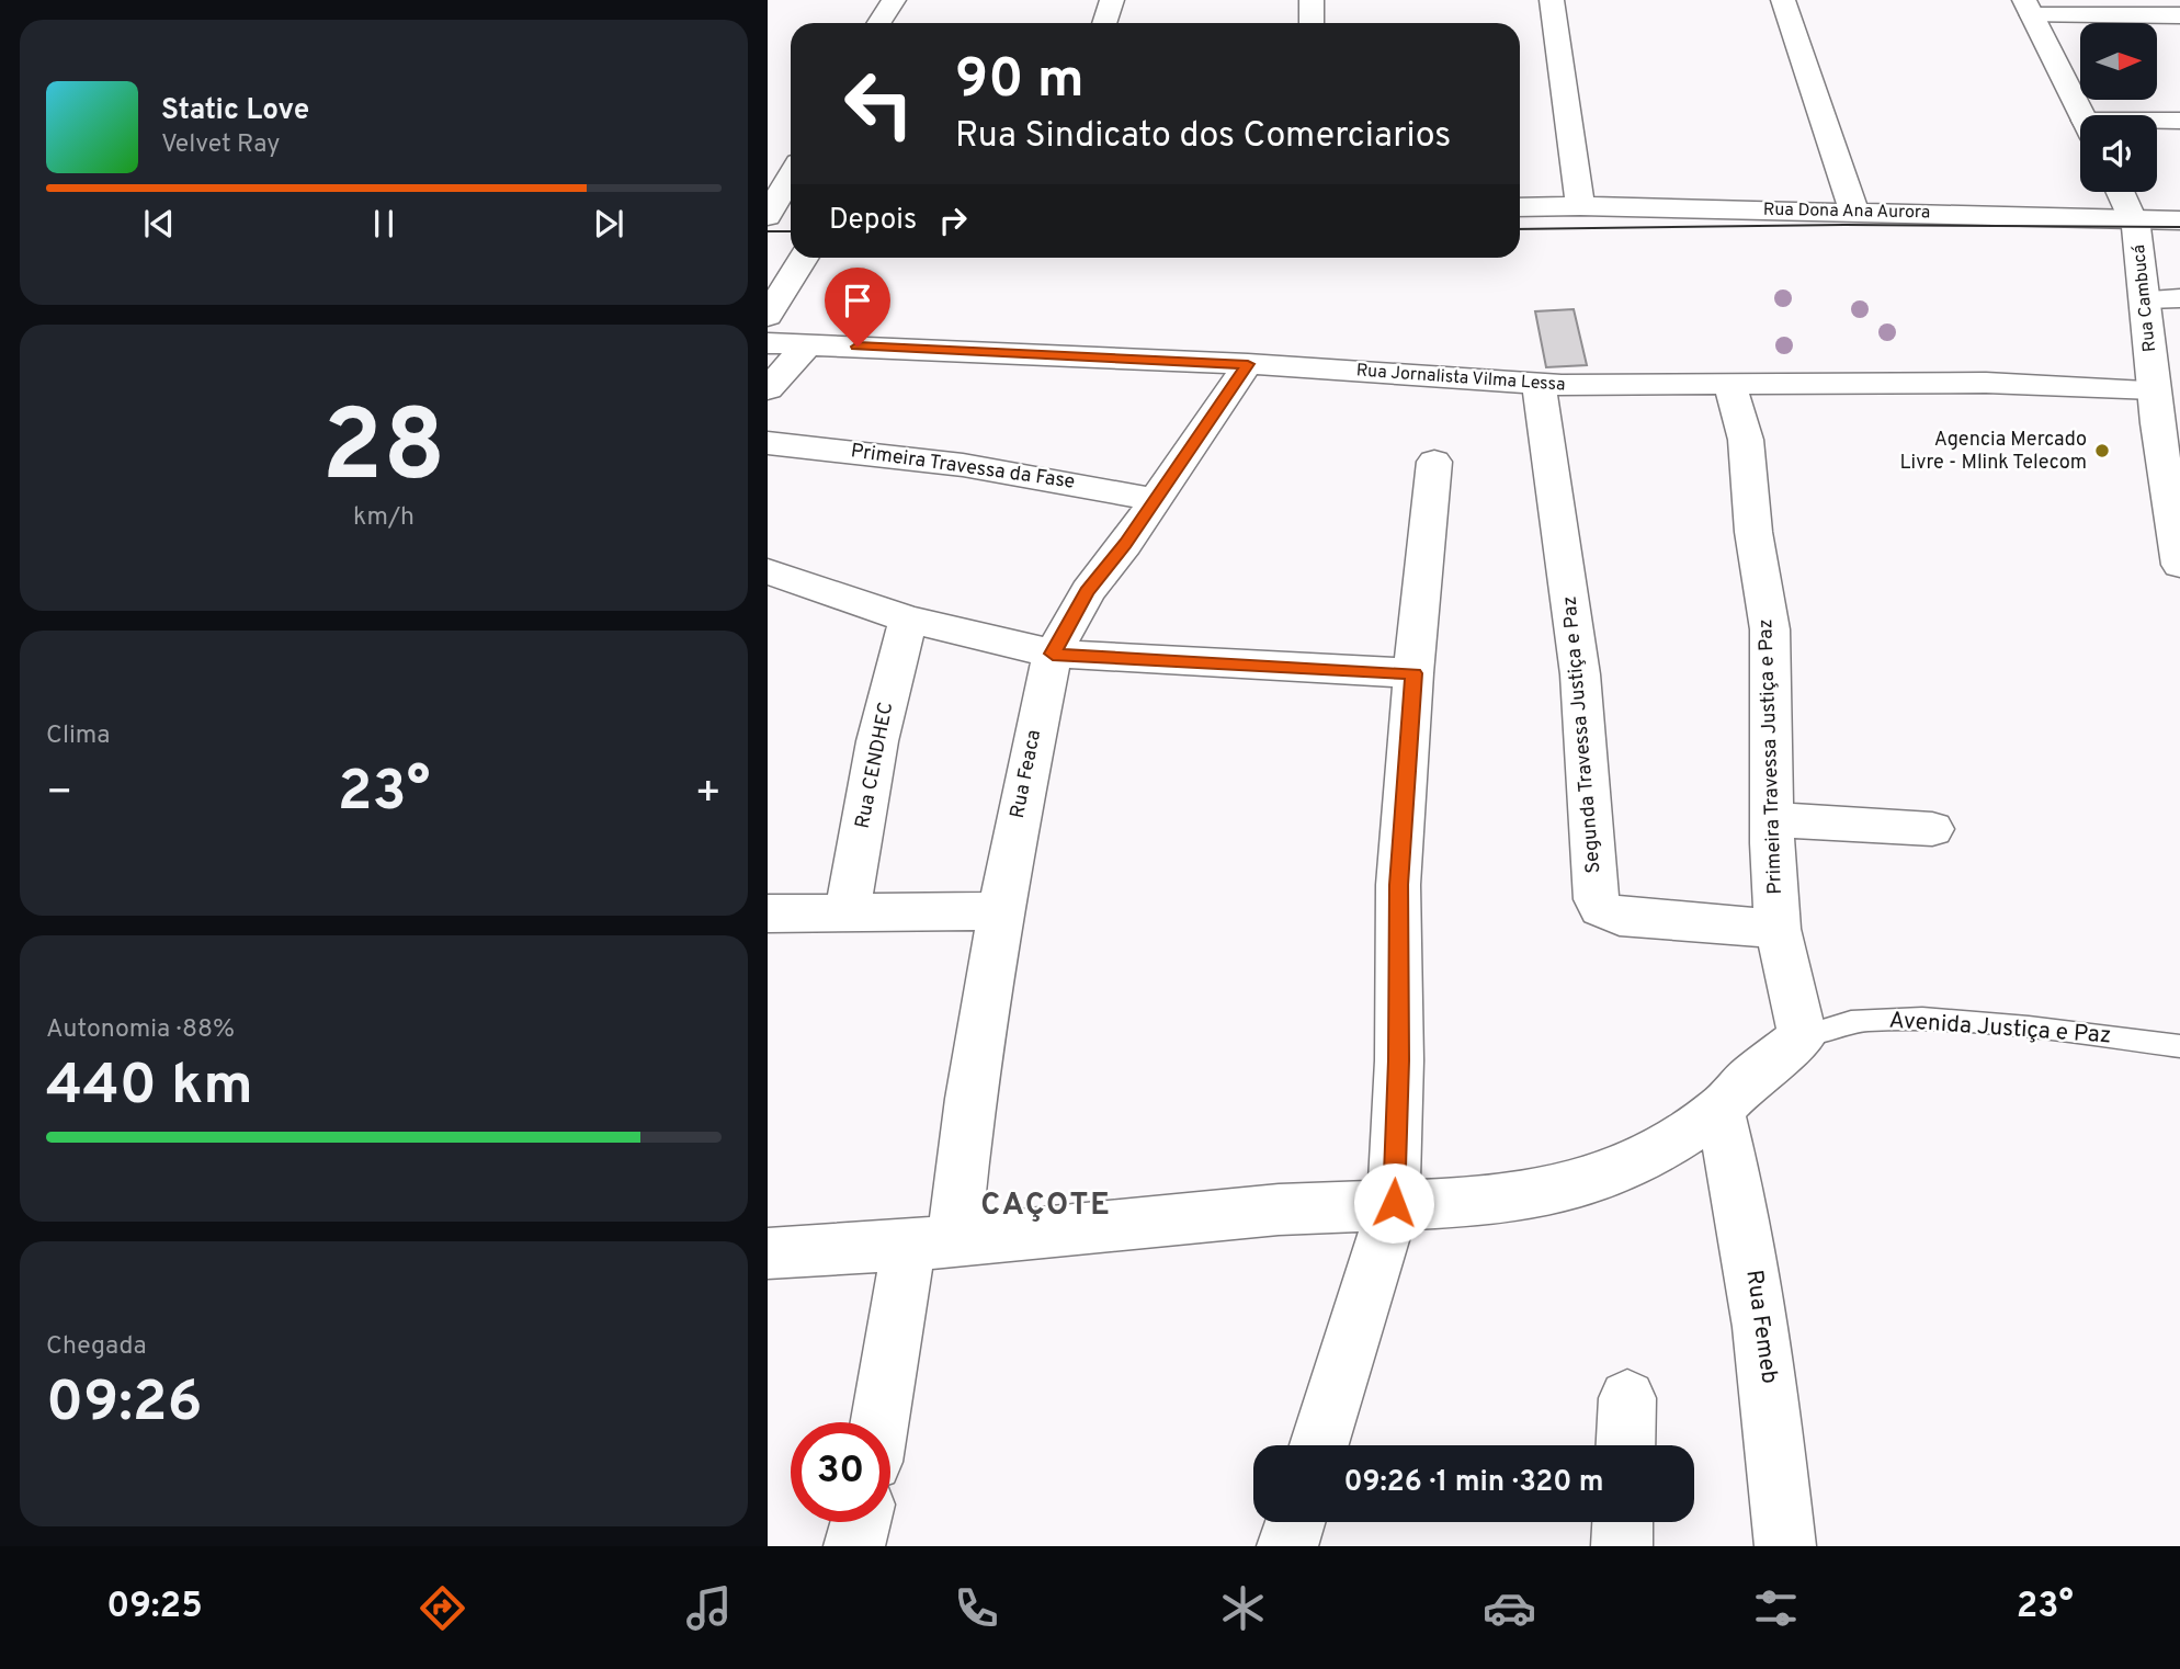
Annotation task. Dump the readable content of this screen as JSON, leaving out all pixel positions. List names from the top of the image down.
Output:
{
  "streets": {
    "street": [
      "Rua Dona Ana Aurora",
      "Rua Cambucá",
      "Rua Jornalista Vilma Lessa",
      "Primeira Travessa da Fase",
      "Segunda Travessa Justiça e Paz",
      "Primeira Travessa Justiça e Paz",
      "Rua CENDHEC",
      "Rua Feaca",
      "Avenida Justiça e Paz",
      "Rua Femeb"
    ]
  },
  "crossings": [
    ["Rua Dona Ana Aurora", "Rua Cambucá"],
    ["Rua Cambucá", "Rua Jornalista Vilma Lessa"],
    ["Rua Jornalista Vilma Lessa", "Segunda Travessa Justiça e Paz"],
    ["Rua Jornalista Vilma Lessa", "Primeira Travessa Justiça e Paz"],
    ["Rua Jornalista Vilma Lessa", "Rua Feaca"],
    ["Primeira Travessa da Fase", "Rua Feaca"],
    ["Segunda Travessa Justiça e Paz", "Primeira Travessa Justiça e Paz"],
    ["Primeira Travessa Justiça e Paz", "Avenida Justiça e Paz"],
    ["Rua Feaca", "Avenida Justiça e Paz"],
    ["Avenida Justiça e Paz", "Rua Femeb"]
  ],
  "districts": ["CAÇOTE"],
  "places": ["Agencia Mercado Livre - Mlink Telecom"],
  "north": "right",
  "page": {
    "turn": ["90 m", "Rua Sindicato dos Comerciarios"],
    "song": ["Static Love", "Velvet Ray"],
    "then": "Depois",
    "tile": [
      ["28", "km/h"],
      "Clima",
      ["Autonomia · 88%", "440 km"],
      ["Chegada", "09:26"]
    ],
    "heat": ["−", "23°", "+"],
    "limit": "30",
    "trip": "09:26 · 1 min · 320 m",
    "tabs": ["09:25", "23°"]
  }
}
